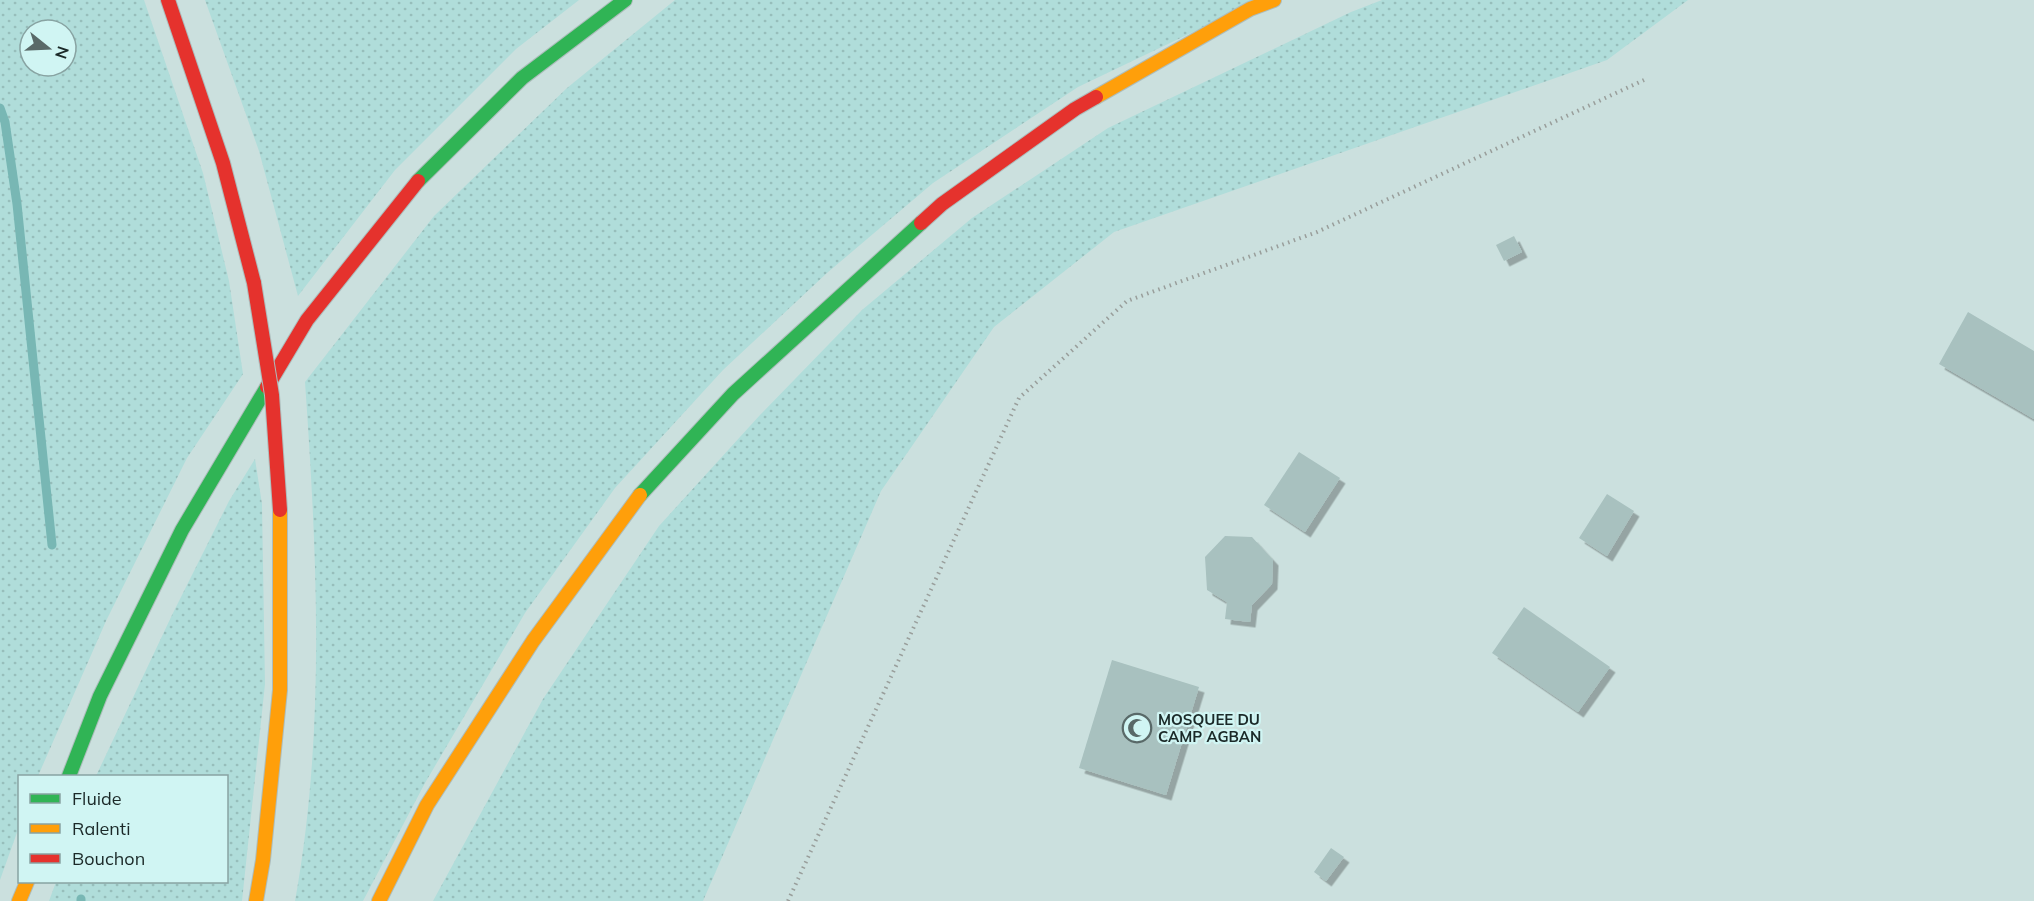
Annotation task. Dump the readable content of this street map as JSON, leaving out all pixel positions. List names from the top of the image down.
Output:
{
  "places": {
    "mosque": ["MOSQUEE DU CAMP AGBAN"]
  },
  "legend": ["Fluide", "Ralenti", "Bouchon"],
  "north": "right"
}
